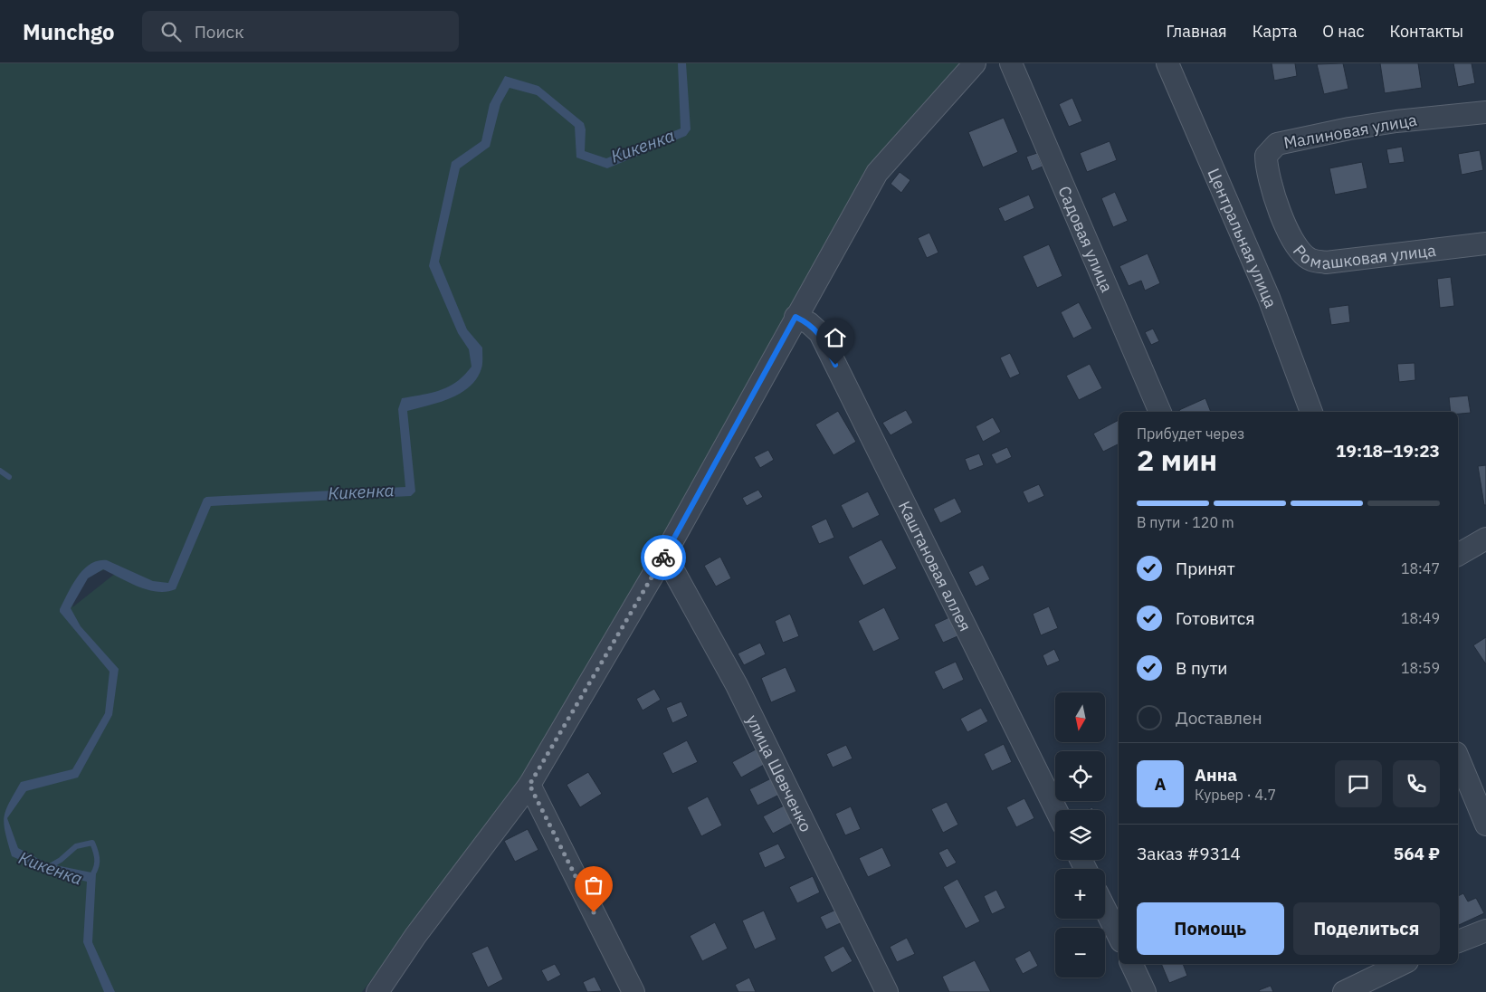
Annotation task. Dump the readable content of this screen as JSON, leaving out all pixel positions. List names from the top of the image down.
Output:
{
  "streets": {
    "street": [
      "Малиновая улица",
      "Центральная улица",
      "Садовая улица",
      "Ромашковая улица",
      "Каштановая аллея",
      "улица Шевченко"
    ]
  },
  "crossings": [
    ["Малиновая улица", "Ромашковая улица"]
  ],
  "water": ["Кикенка"],
  "north": "bottom",
  "page": {
    "header": "Munchgo",
    "search": "Поиск",
    "nav": [
      "Главная",
      "Карта",
      "О нас",
      "Контакты"
    ],
    "heading": ["2 мин", "Прибудет через", "19:18–19:23"],
    "panel": [
      "Анна",
      "Курьер · 4.7",
      "Заказ #9314",
      "564 ₽"
    ],
    "bar": "В пути · 120 m",
    "list": [
      ["Принят", "18:47"],
      ["Готовится", "18:49"],
      ["В пути", "18:59"],
      "Доставлен"
    ],
    "map_buttons": ["+", "−"],
    "round": "А",
    "buttons": ["Помощь", "Поделиться"]
  }
}
